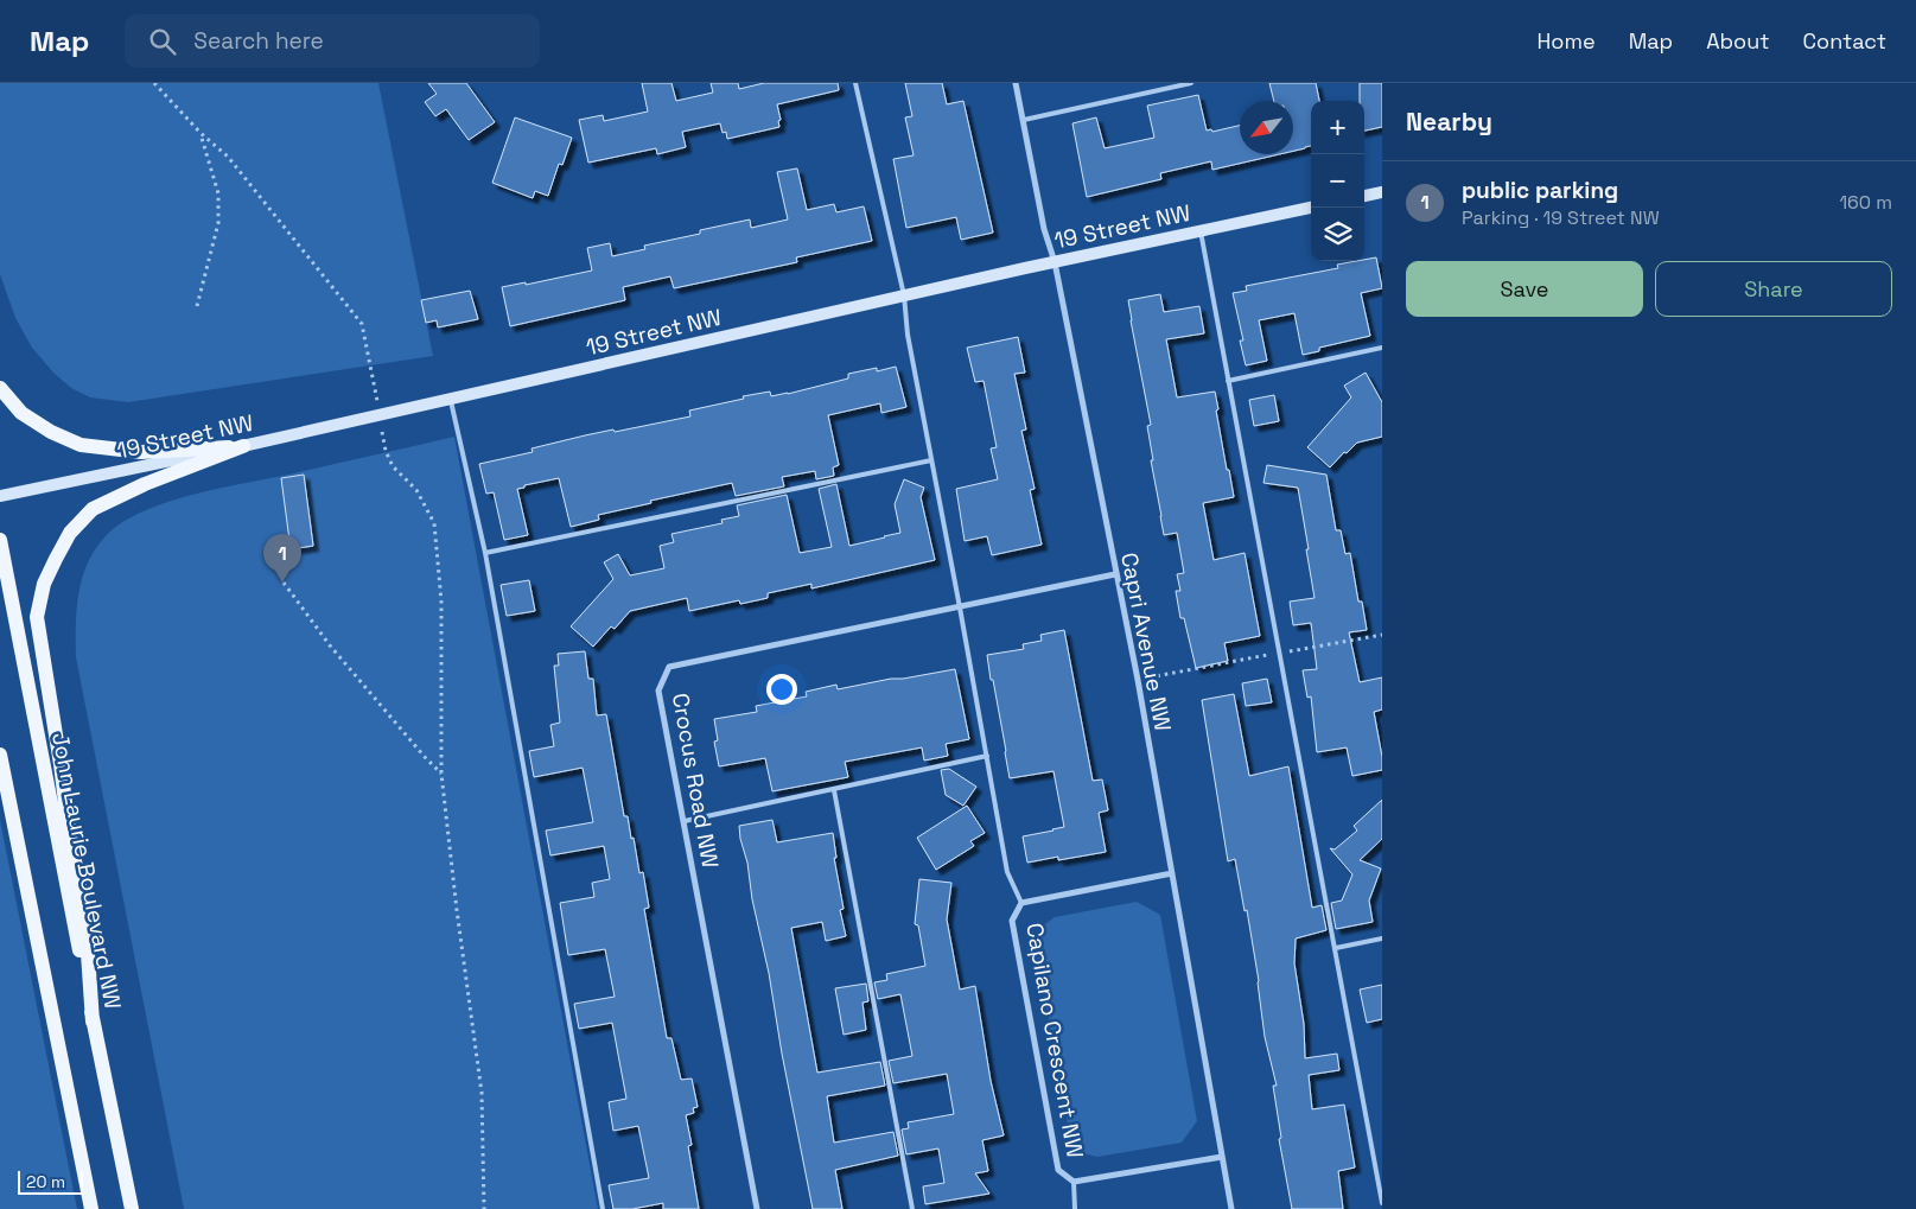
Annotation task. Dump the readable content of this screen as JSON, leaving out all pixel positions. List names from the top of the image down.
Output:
{
  "streets": {
    "main road": ["John Laurie Boulevard NW"],
    "street": [
      "19 Street NW",
      "Capri Avenue NW",
      "Crocus Road NW",
      "Capilano Crescent NW"
    ]
  },
  "crossings": [
    ["19 Street NW", "Capri Avenue NW"],
    ["Capri Avenue NW", "Crocus Road NW"],
    ["Capri Avenue NW", "Capilano Crescent NW"]
  ],
  "scale_bar": "20 m",
  "north": "bottom left",
  "page": {
    "header": "Map",
    "search": "Search here",
    "nav": [
      "Home",
      "Map",
      "About",
      "Contact"
    ],
    "heading": "Nearby",
    "map_buttons": ["+", "−"],
    "list": [
      {
        "mark": "1",
        "name": "public parking",
        "note": "Parking · 19 Street NW",
        "value": "160 m"
      }
    ],
    "buttons": ["Save", "Share"],
    "pins": "1",
    "scale": "20 m"
  }
}
